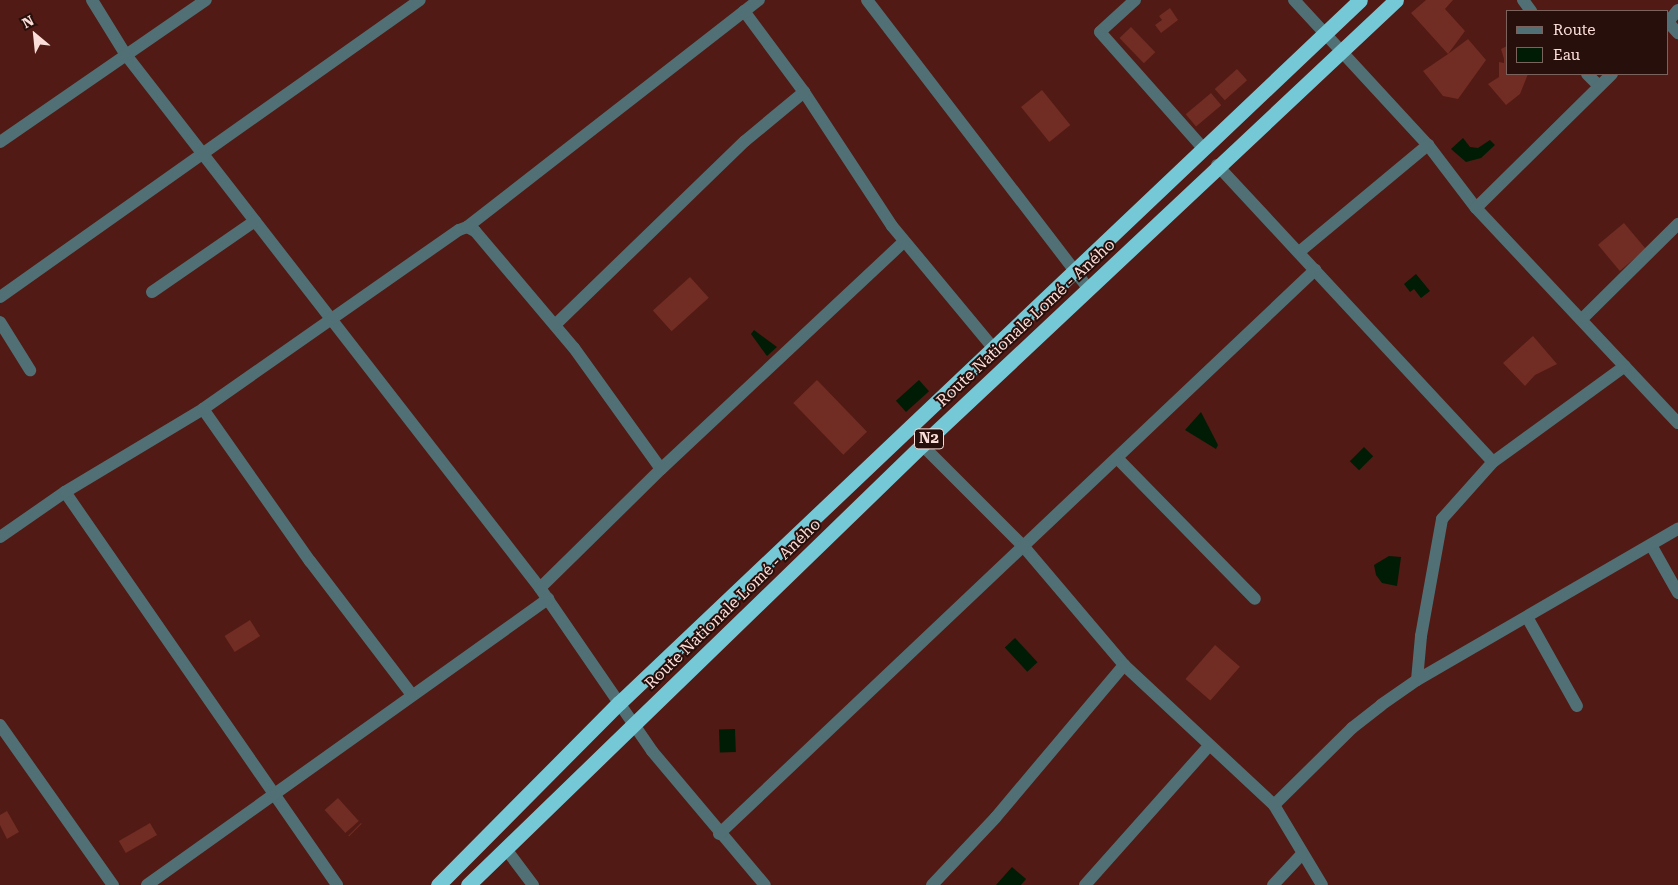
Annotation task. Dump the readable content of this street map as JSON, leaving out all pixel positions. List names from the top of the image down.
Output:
{
  "streets": {
    "highway": ["Route Nationale Lomé - Aného", "N2"]
  },
  "legend": ["Route", "Eau"],
  "north": "top left"
}
